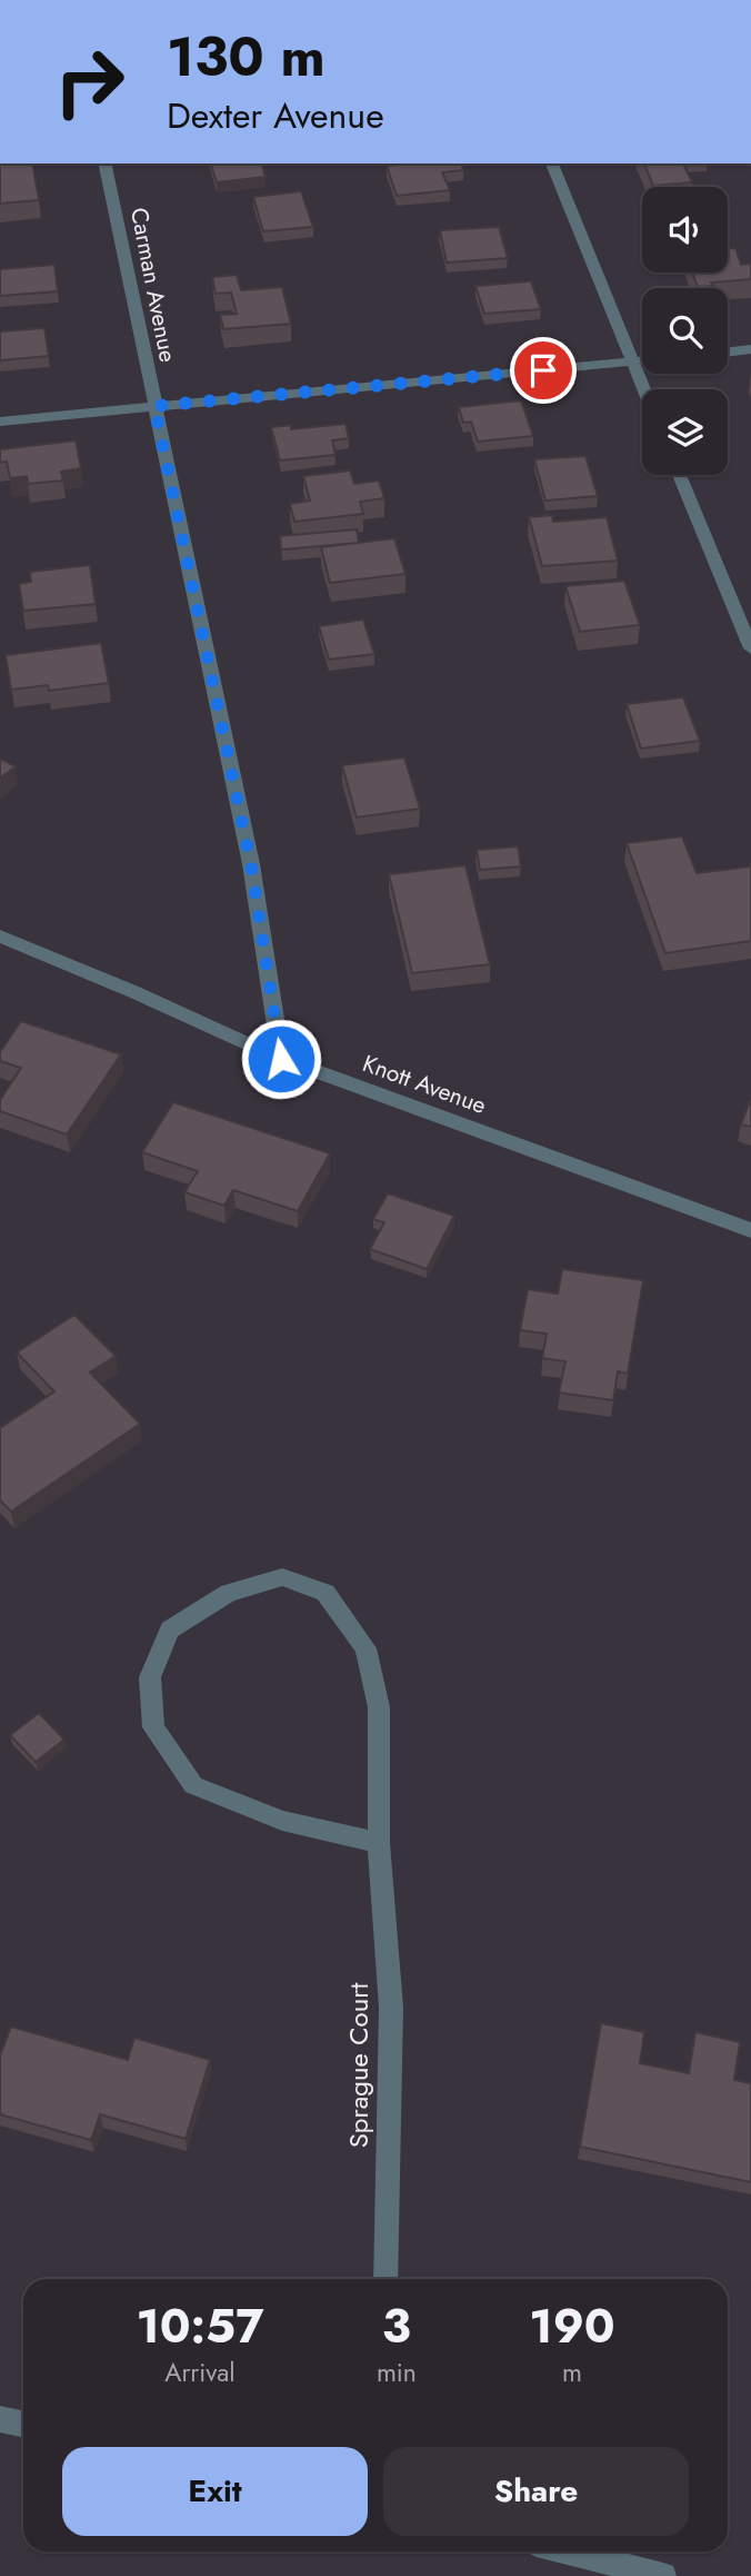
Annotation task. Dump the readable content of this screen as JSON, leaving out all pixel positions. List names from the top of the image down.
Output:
{
  "streets": {
    "street": ["Carman Avenue", "Knott Avenue", "Sprague Court"]
  },
  "crossings": [
    ["Carman Avenue", "Knott Avenue"]
  ],
  "page": {
    "turn": ["130 m", "Dexter Avenue"],
    "eta": [
      "10:57",
      "Arrival",
      "3",
      "min",
      "190",
      "m"
    ],
    "buttons": ["Exit", "Share"]
  }
}
